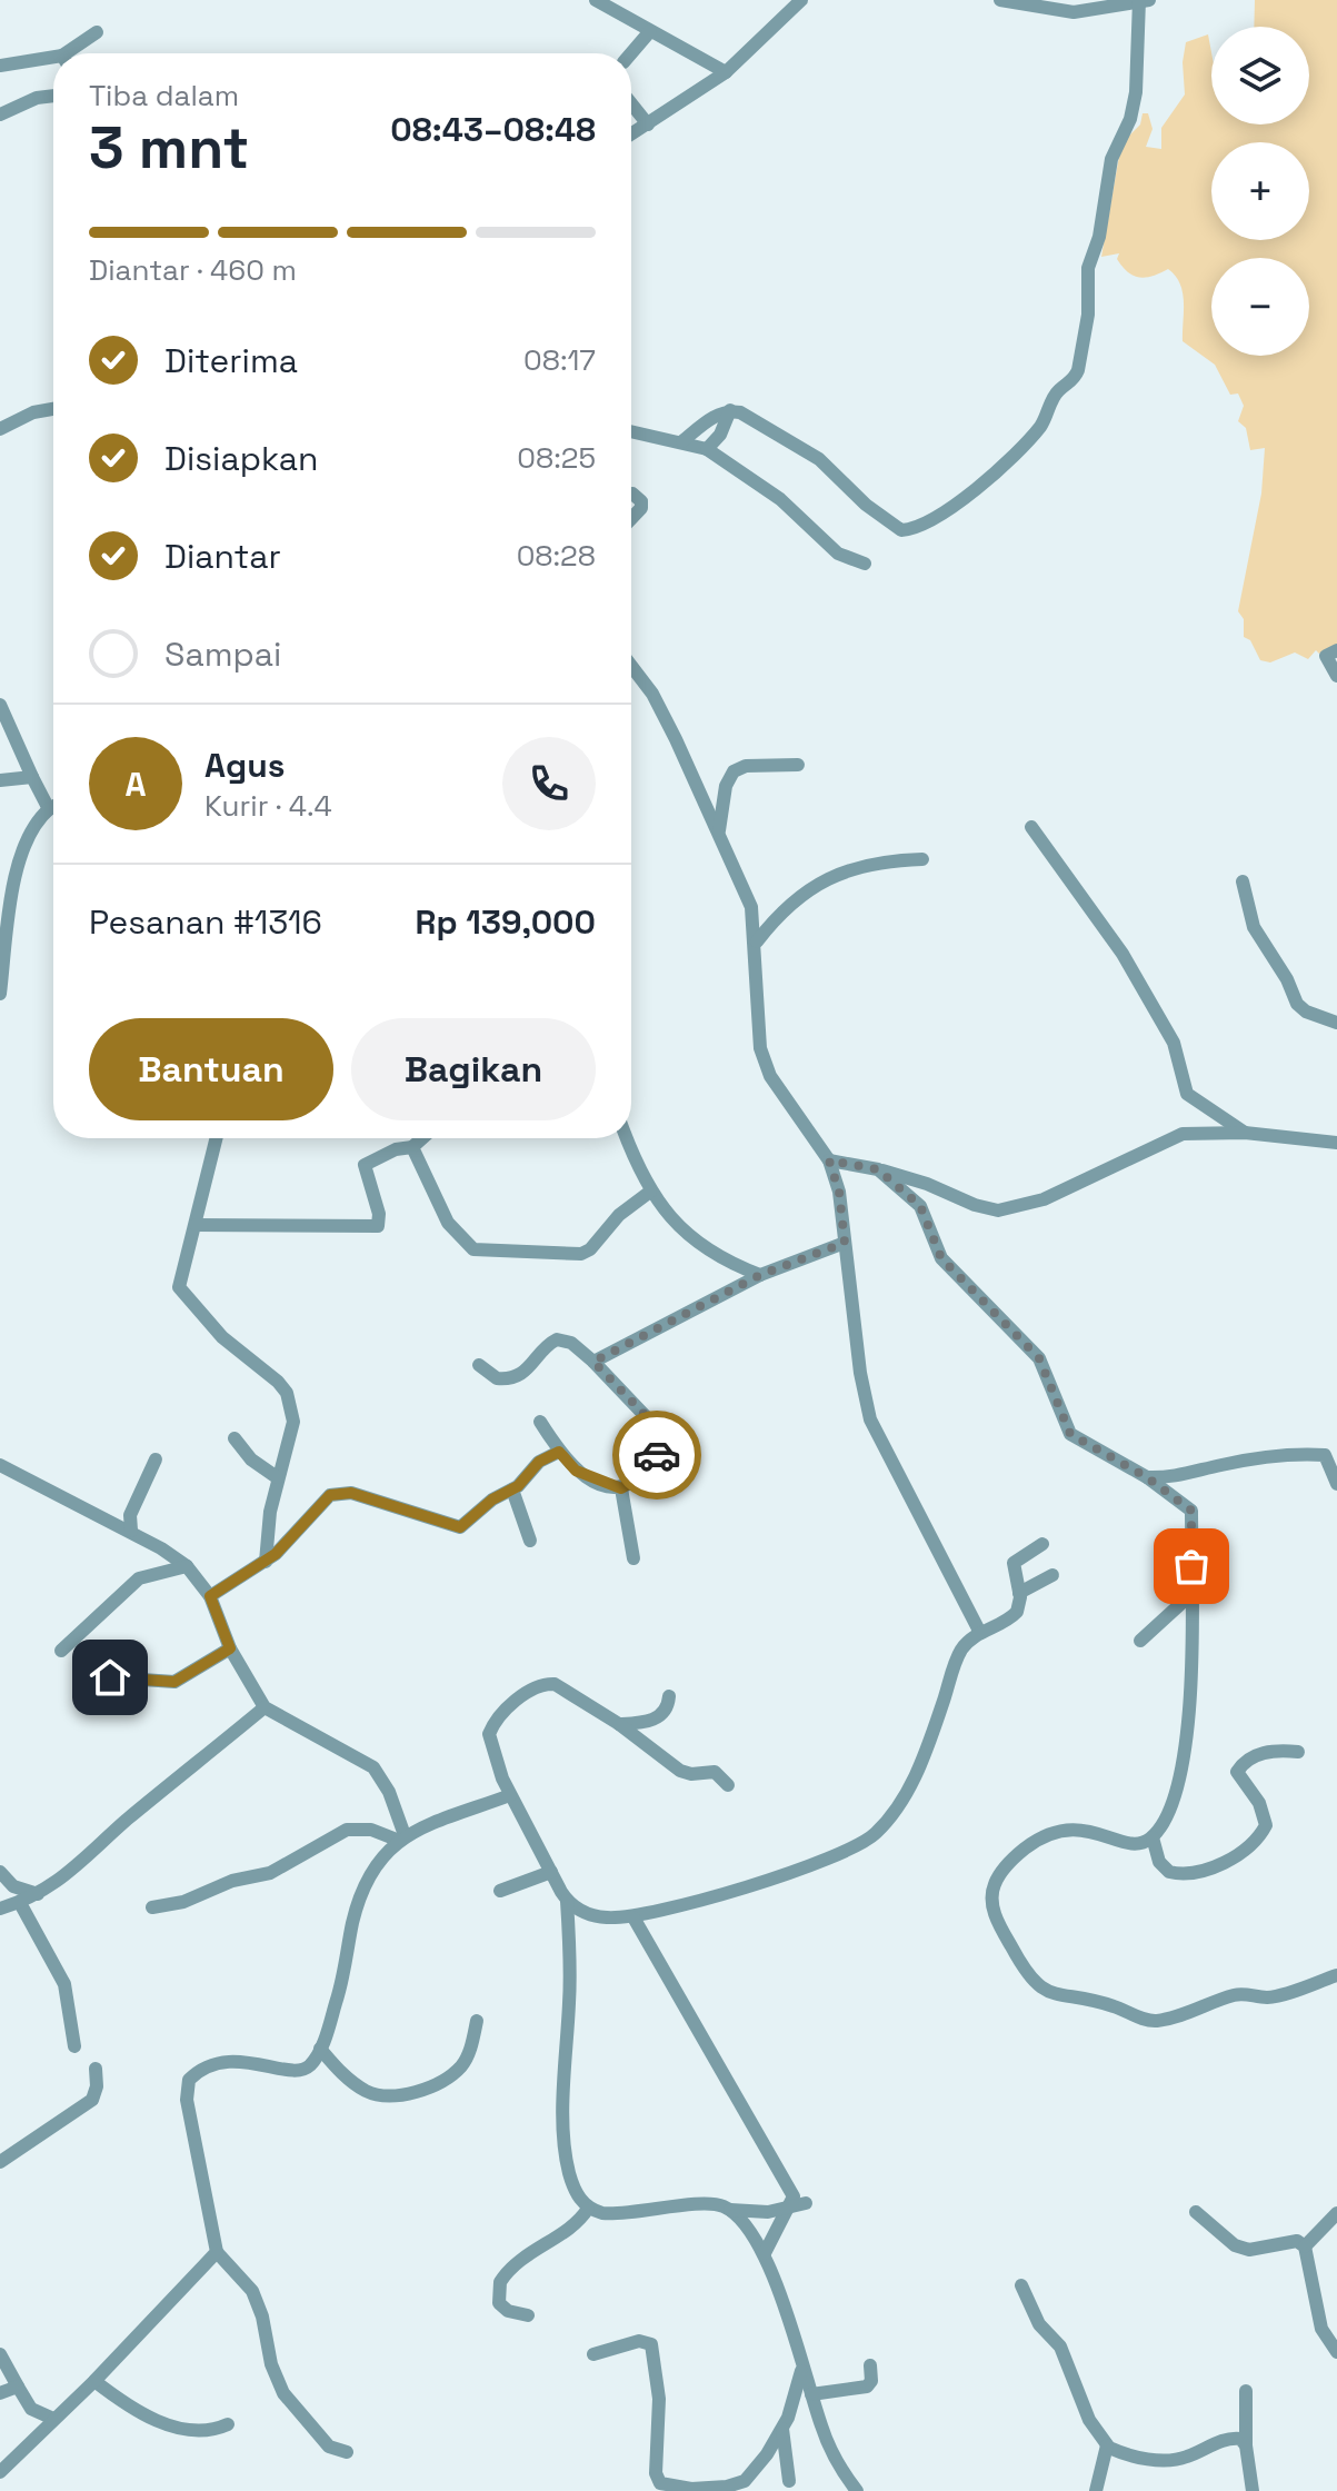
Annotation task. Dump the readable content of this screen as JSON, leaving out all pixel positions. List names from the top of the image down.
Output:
{
  "page": {
    "map_buttons": ["+", "−"],
    "heading": ["3 mnt", "Tiba dalam", "08:43–08:48"],
    "panel": [
      "Agus",
      "Kurir · 4.4",
      "Pesanan #1316",
      "Rp 139,000"
    ],
    "bar": "Diantar · 460 m",
    "list": [
      ["Diterima", "08:17"],
      ["Disiapkan", "08:25"],
      ["Diantar", "08:28"],
      "Sampai"
    ],
    "round": "A",
    "buttons": ["Bantuan", "Bagikan"]
  }
}
